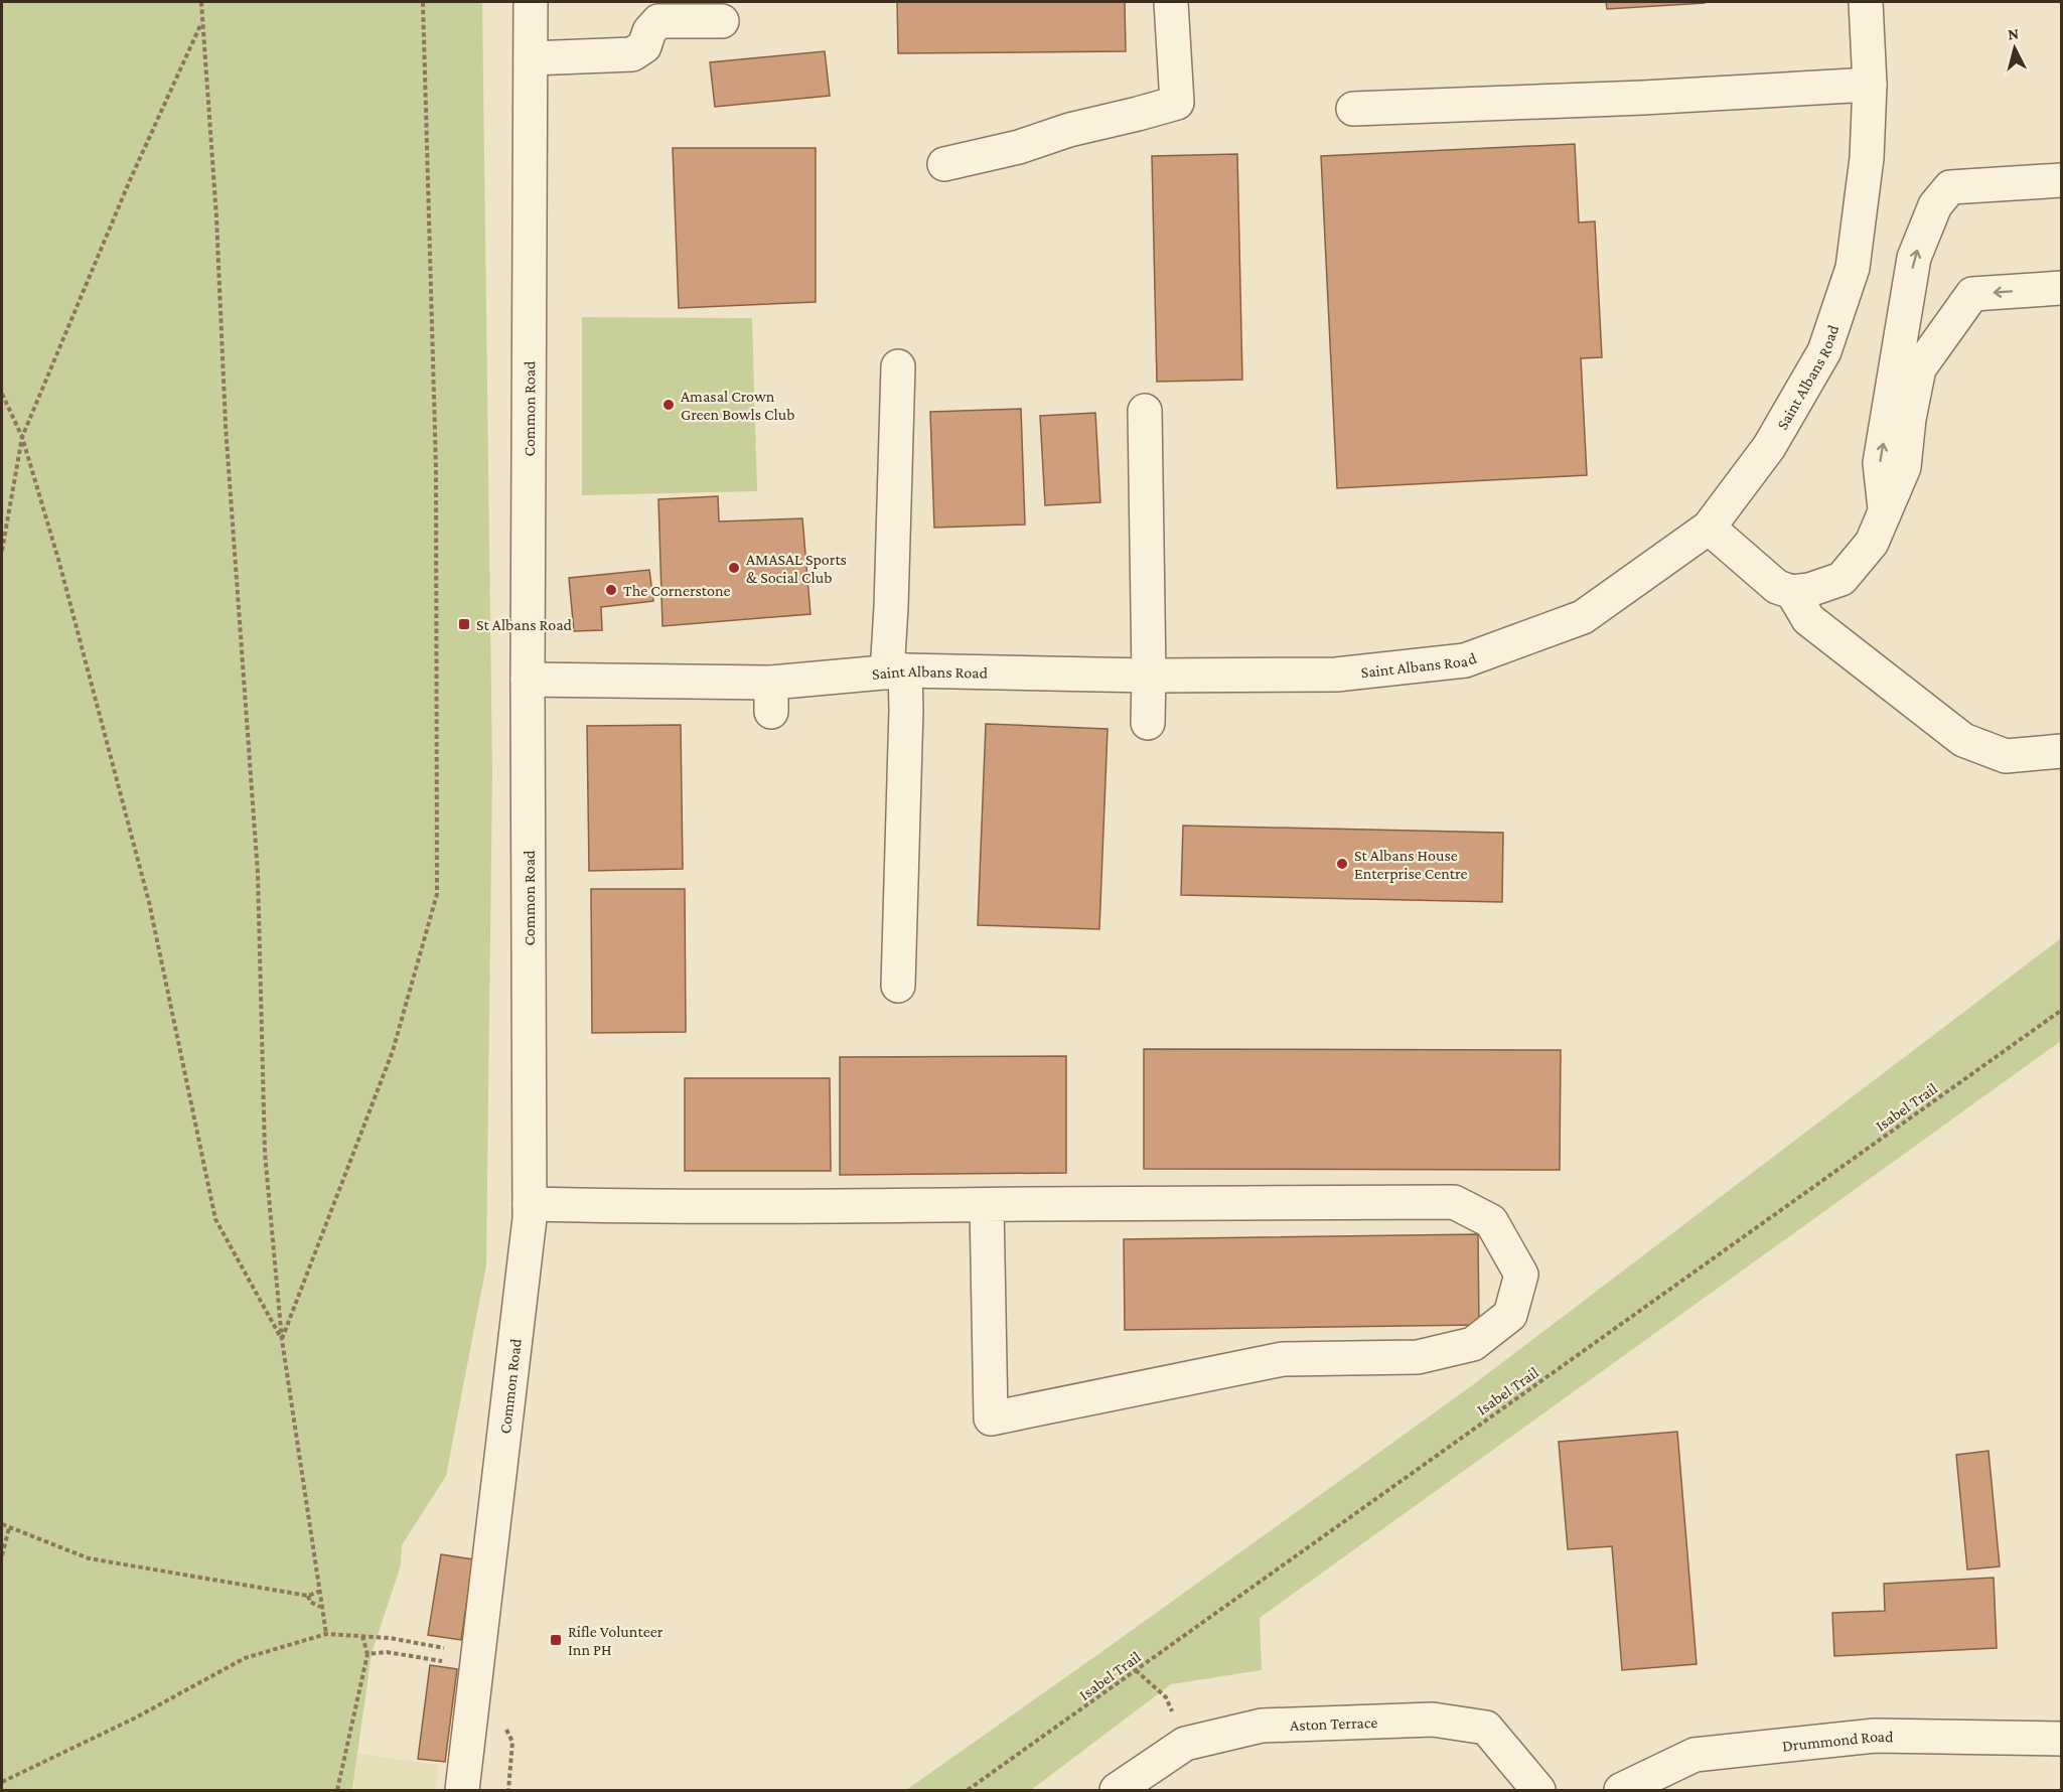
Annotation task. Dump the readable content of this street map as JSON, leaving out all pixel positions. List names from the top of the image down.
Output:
{
  "streets": {
    "street": [
      "Saint Albans Road",
      "Common Road",
      "Aston Terrace",
      "Drummond Road"
    ],
    "path": ["Isabel Trail"]
  },
  "crossings": [
    ["Saint Albans Road", "Common Road"]
  ],
  "places": {
    "other": [
      "Amasal Crown Green Bowls Club",
      "AMASAL Sports & Social Club",
      "The Cornerstone",
      "St Albans House Enterprise Centre"
    ],
    "transit": ["St Albans Road", "Rifle Volunteer Inn PH"]
  },
  "north": "top"
}
